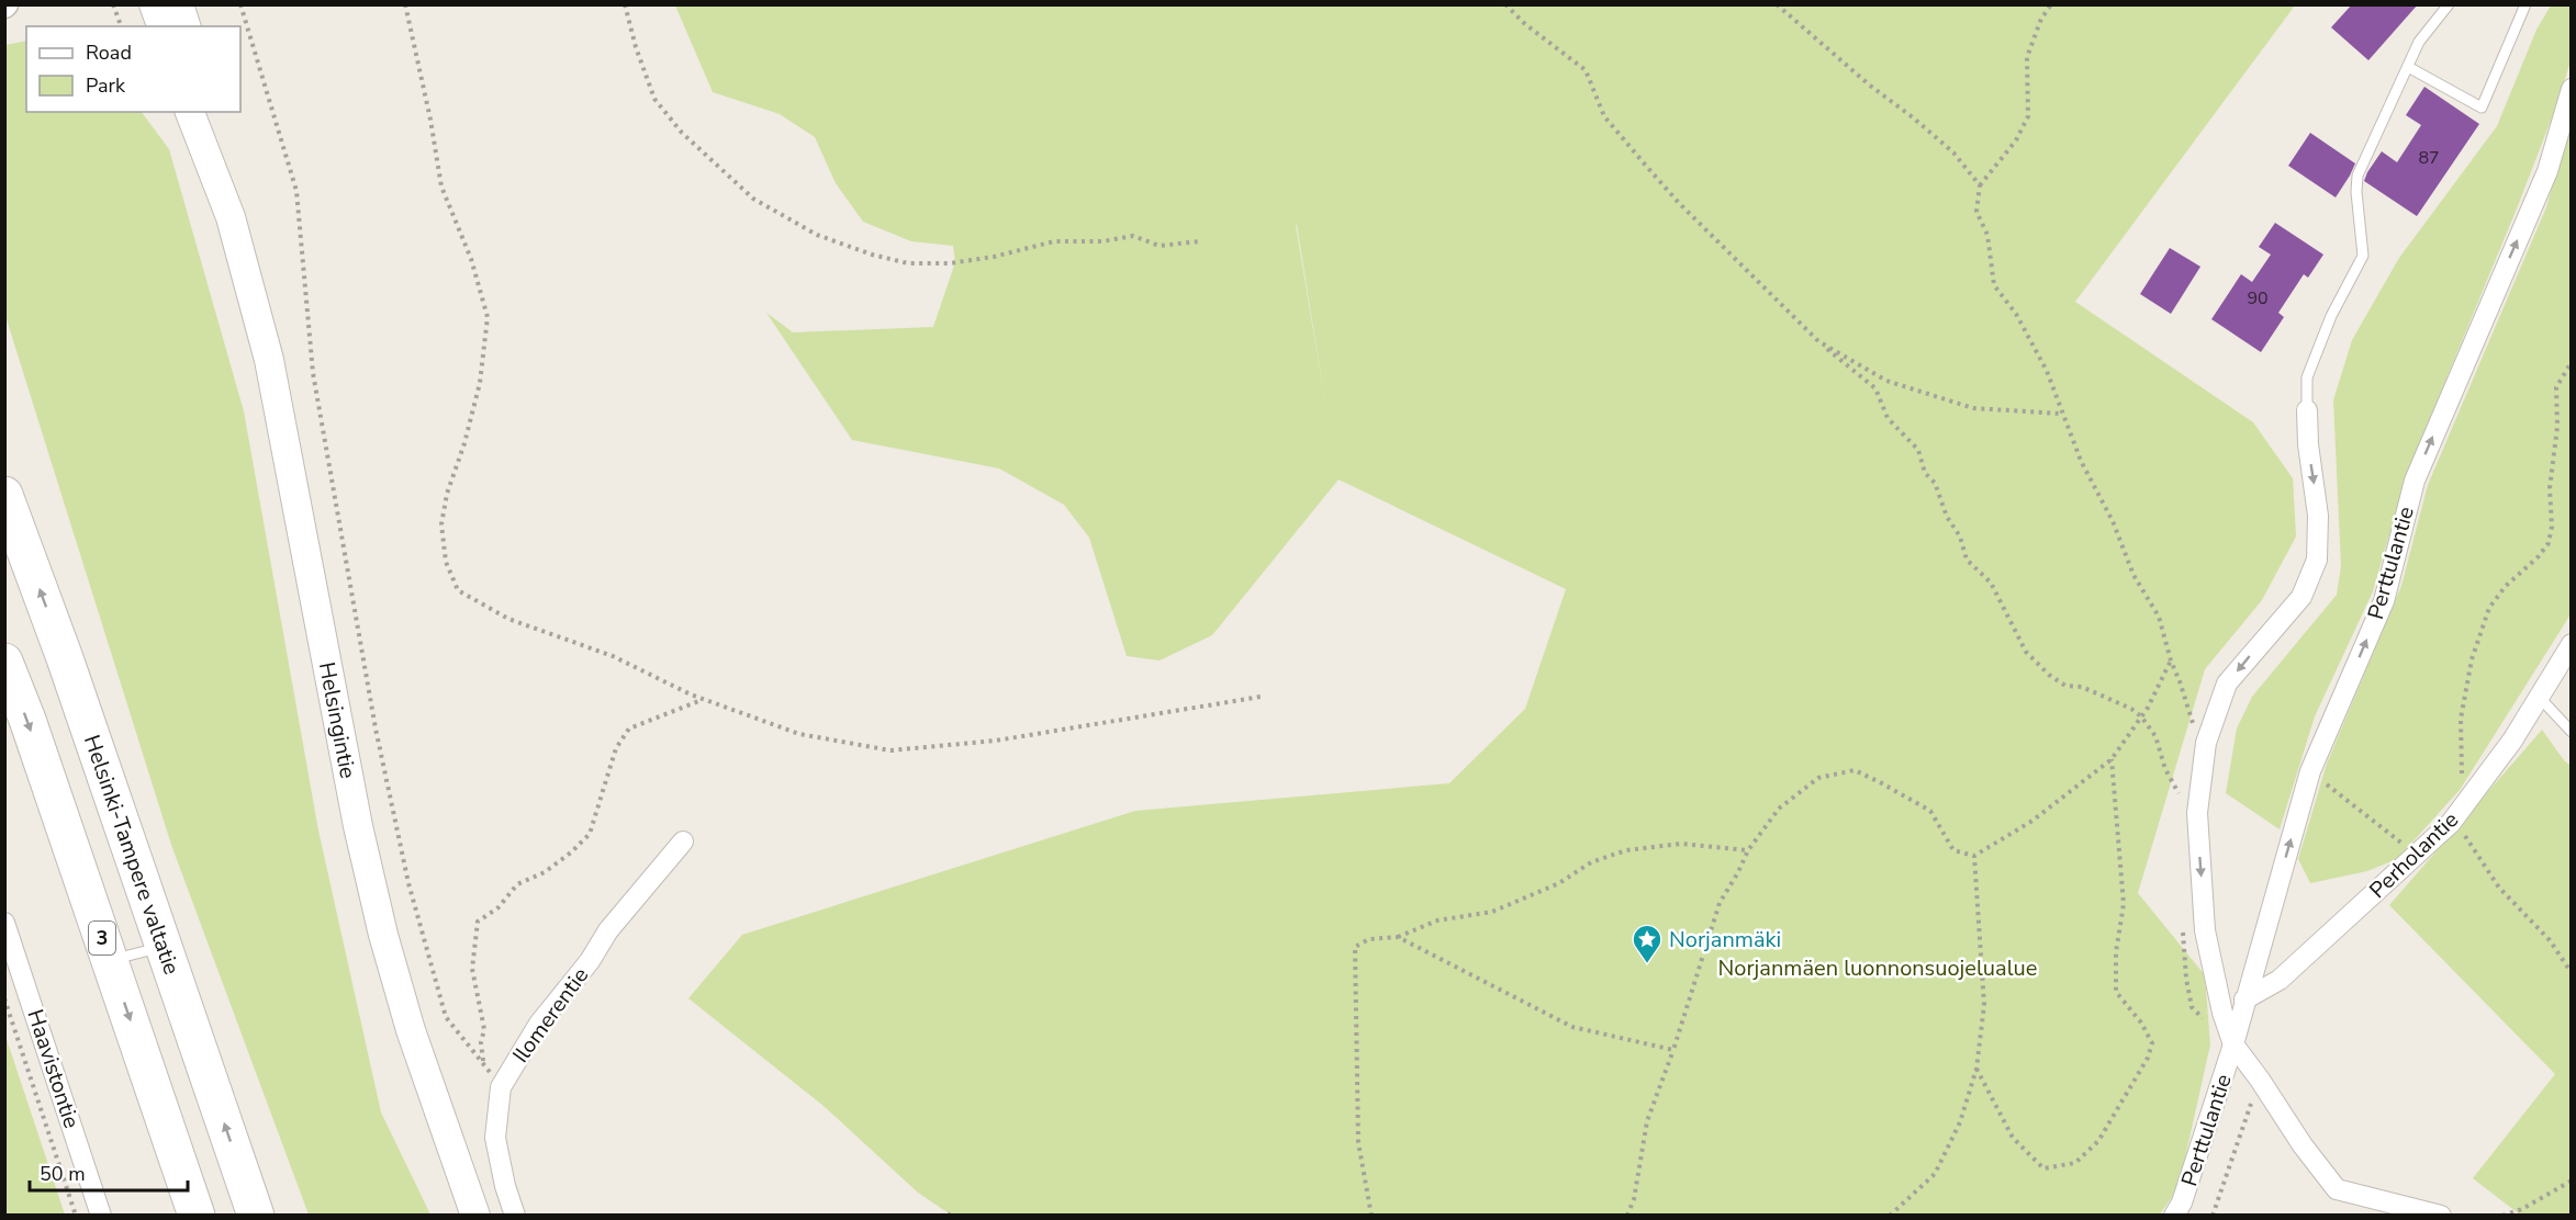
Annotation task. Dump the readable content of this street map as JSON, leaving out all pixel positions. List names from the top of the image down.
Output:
{
  "streets": {
    "highway": ["Helsinki-Tampere valtatie", "3"],
    "main road": ["Helsingintie"],
    "street": [
      "Perttulantie",
      "Perholantie",
      "Ilomerentie",
      "Haavistontie"
    ]
  },
  "crossings": [
    ["Perttulantie", "Perholantie"]
  ],
  "parks": ["Norjanmäen luonnonsuojelualue"],
  "places": {
    "place": ["Norjanmäki"]
  },
  "house_numbers": ["87", "90"],
  "legend": ["Road", "Park"],
  "scale_bar": "50 m"
}
